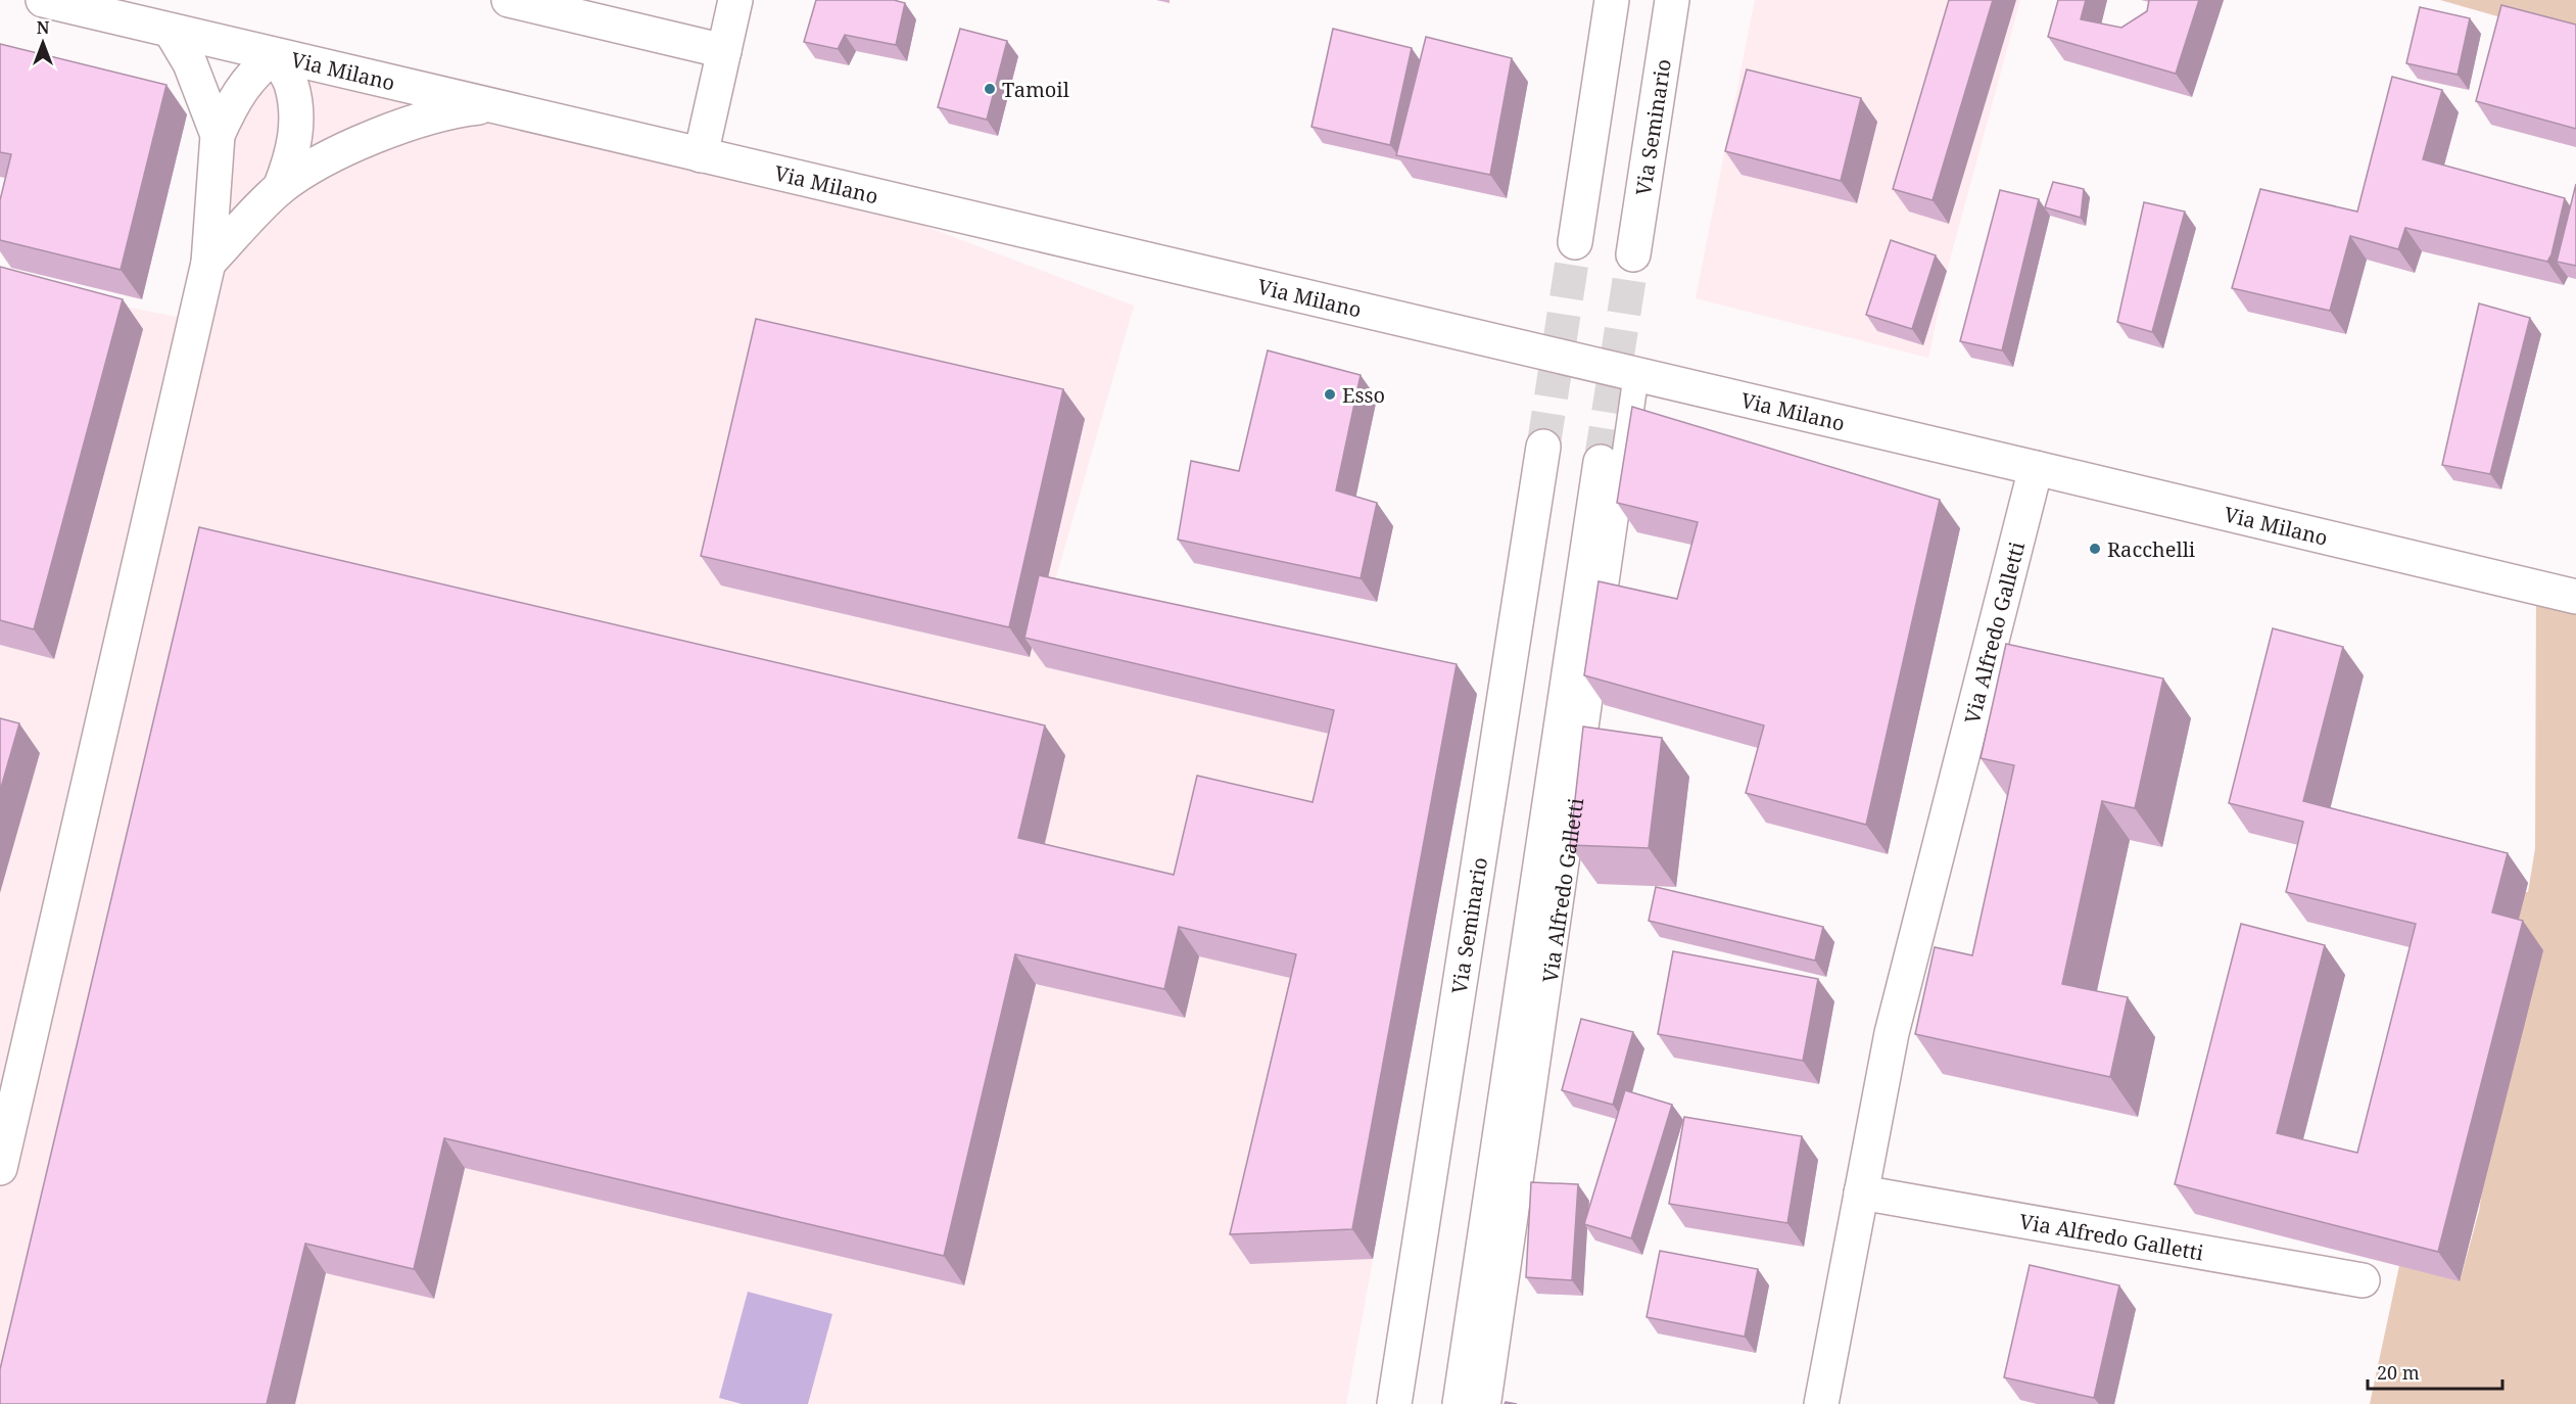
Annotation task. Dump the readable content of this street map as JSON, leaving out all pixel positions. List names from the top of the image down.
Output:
{
  "streets": {
    "main road": ["Via Milano", "Via Seminario", "Via Alfredo Galletti"]
  },
  "crossings": [
    ["Via Milano", "Via Alfredo Galletti"]
  ],
  "places": ["Tamoil", "Esso", "Racchelli"],
  "scale_bar": "20 m",
  "north": "top"
}
